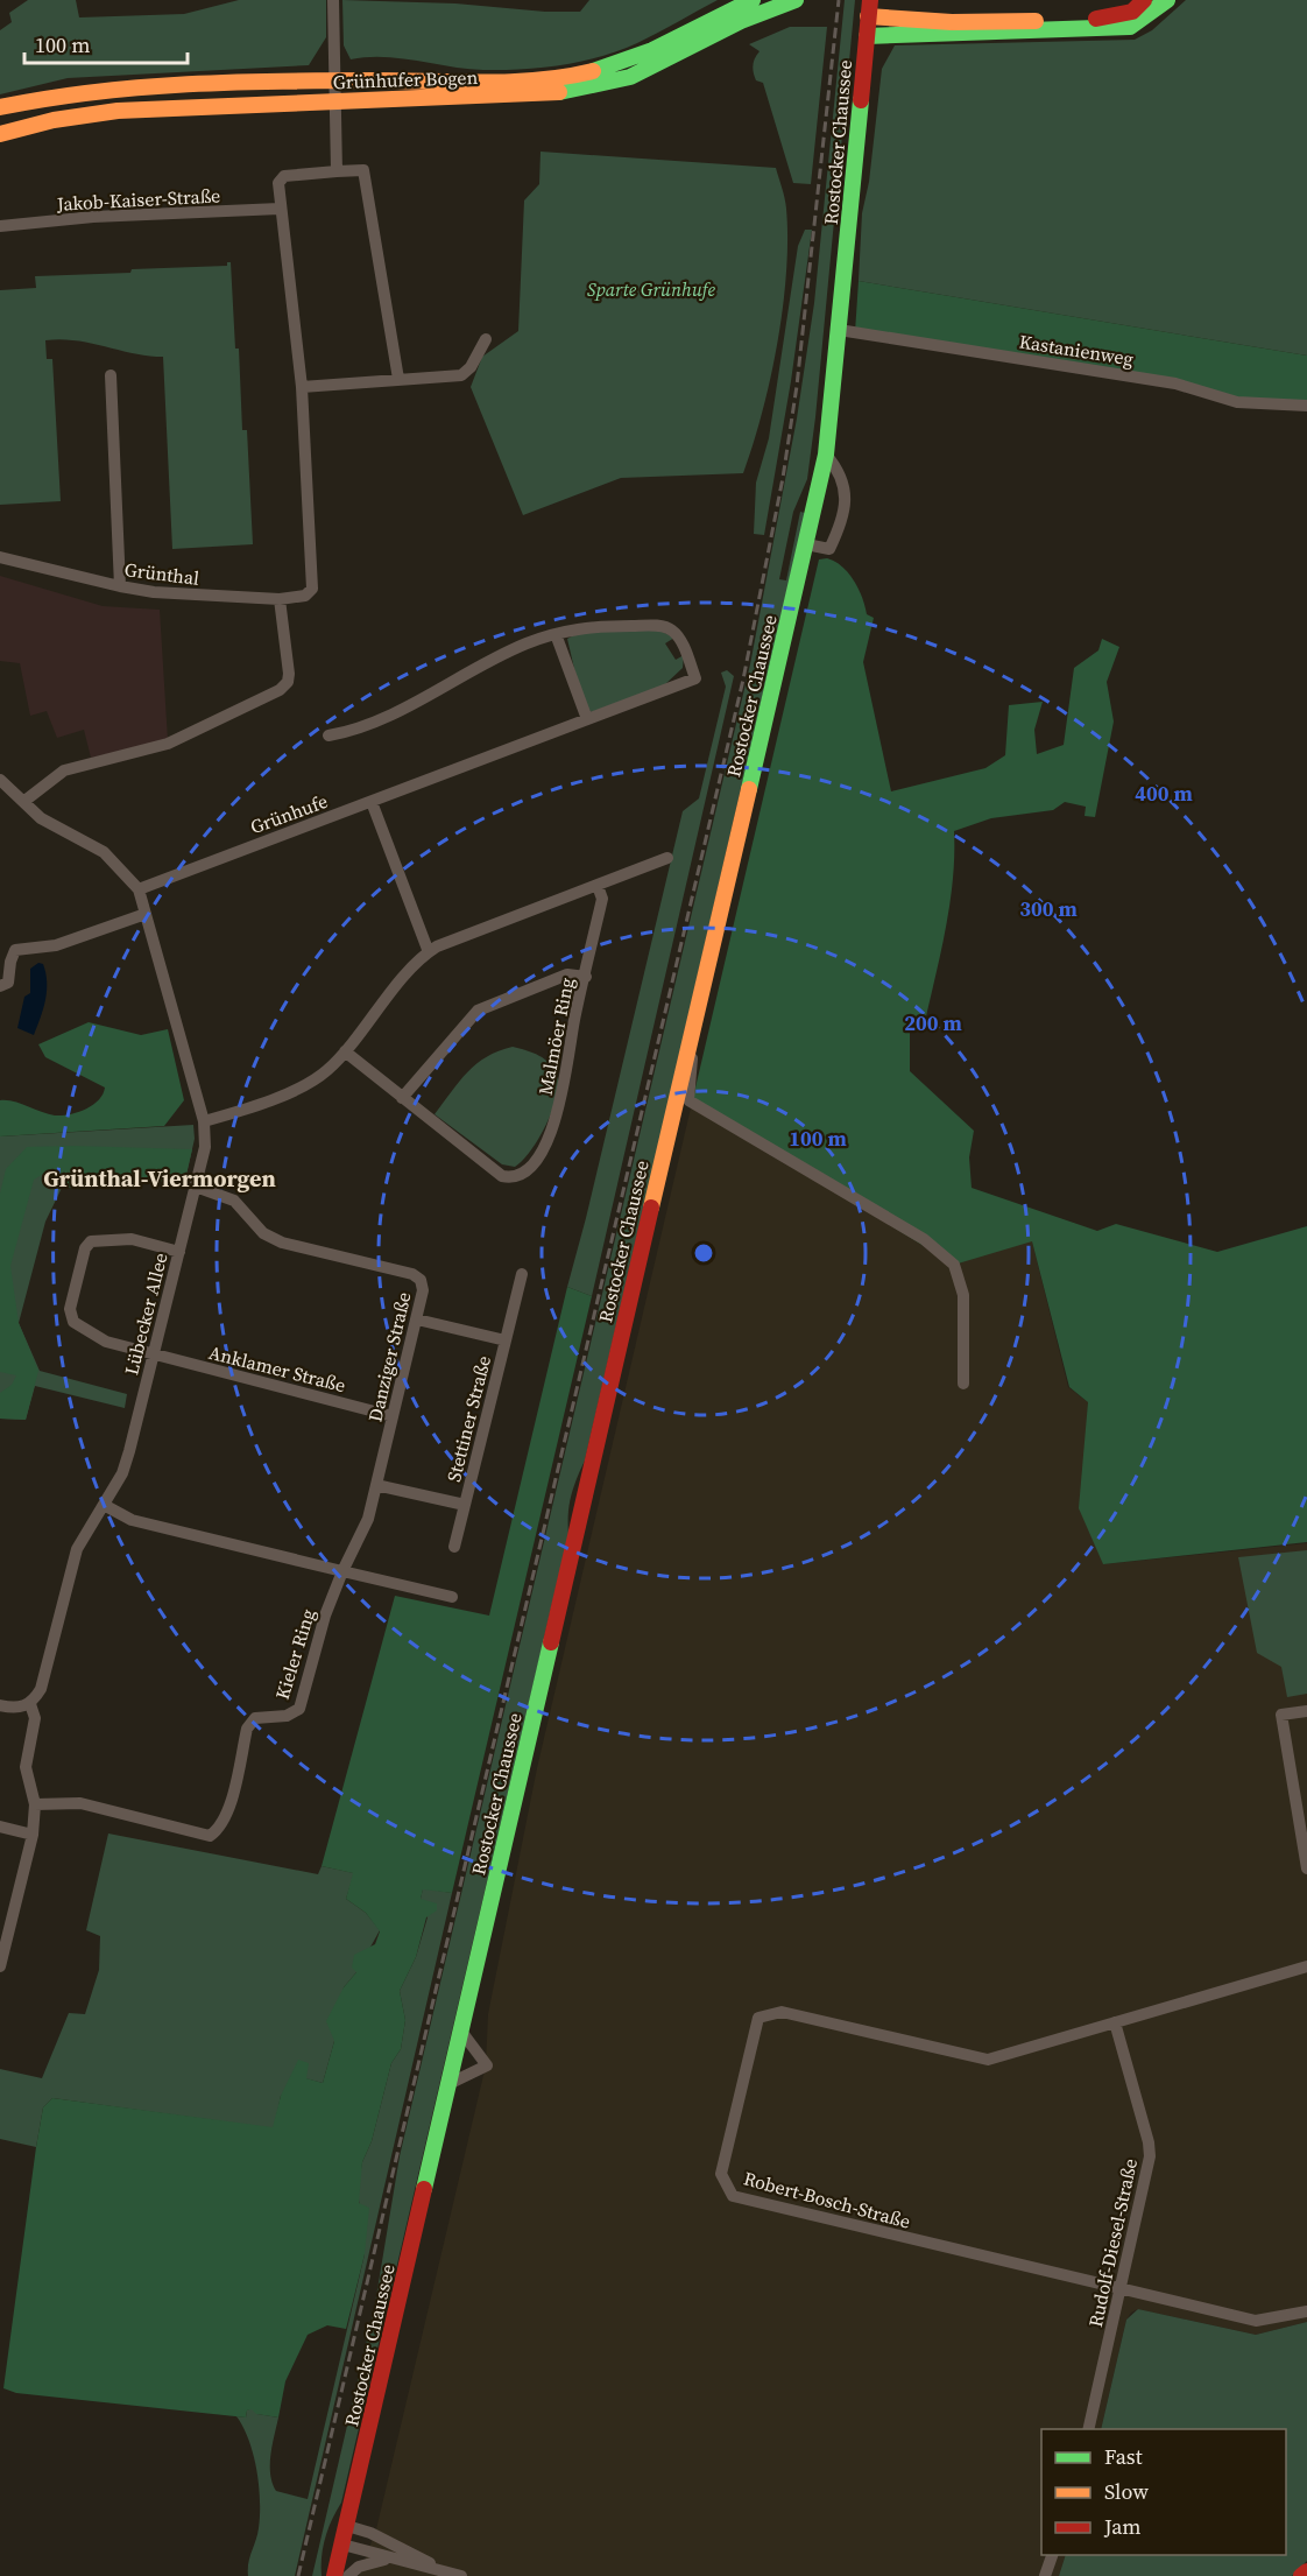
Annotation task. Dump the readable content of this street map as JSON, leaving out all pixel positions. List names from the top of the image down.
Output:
{
  "streets": {
    "main road": ["Grünhufer Bogen", "Rostocker Chaussee"],
    "street": [
      "Jakob-Kaiser-Straße",
      "Kastanienweg",
      "Grünthal",
      "Grünhufe",
      "Malmöer Ring",
      "Lübecker Allee",
      "Danziger Straße",
      "Anklamer Straße",
      "Stettiner Straße",
      "Kieler Ring",
      "Robert-Bosch-Straße",
      "Rudolf-Diesel-Straße"
    ]
  },
  "crossings": [
    ["Rostocker Chaussee", "Kastanienweg"],
    ["Grünhufe", "Lübecker Allee"],
    ["Lübecker Allee", "Danziger Straße"],
    ["Lübecker Allee", "Anklamer Straße"],
    ["Danziger Straße", "Anklamer Straße"],
    ["Danziger Straße", "Stettiner Straße"],
    ["Danziger Straße", "Kieler Ring"],
    ["Robert-Bosch-Straße", "Rudolf-Diesel-Straße"]
  ],
  "districts": ["Grünthal-Viermorgen"],
  "parks": ["Sparte Grünhufe"],
  "legend": ["Fast", "Slow", "Jam"],
  "scale_bar": "100 m",
  "rings": [
    "400 m",
    "300 m",
    "200 m",
    "100 m"
  ]
}
